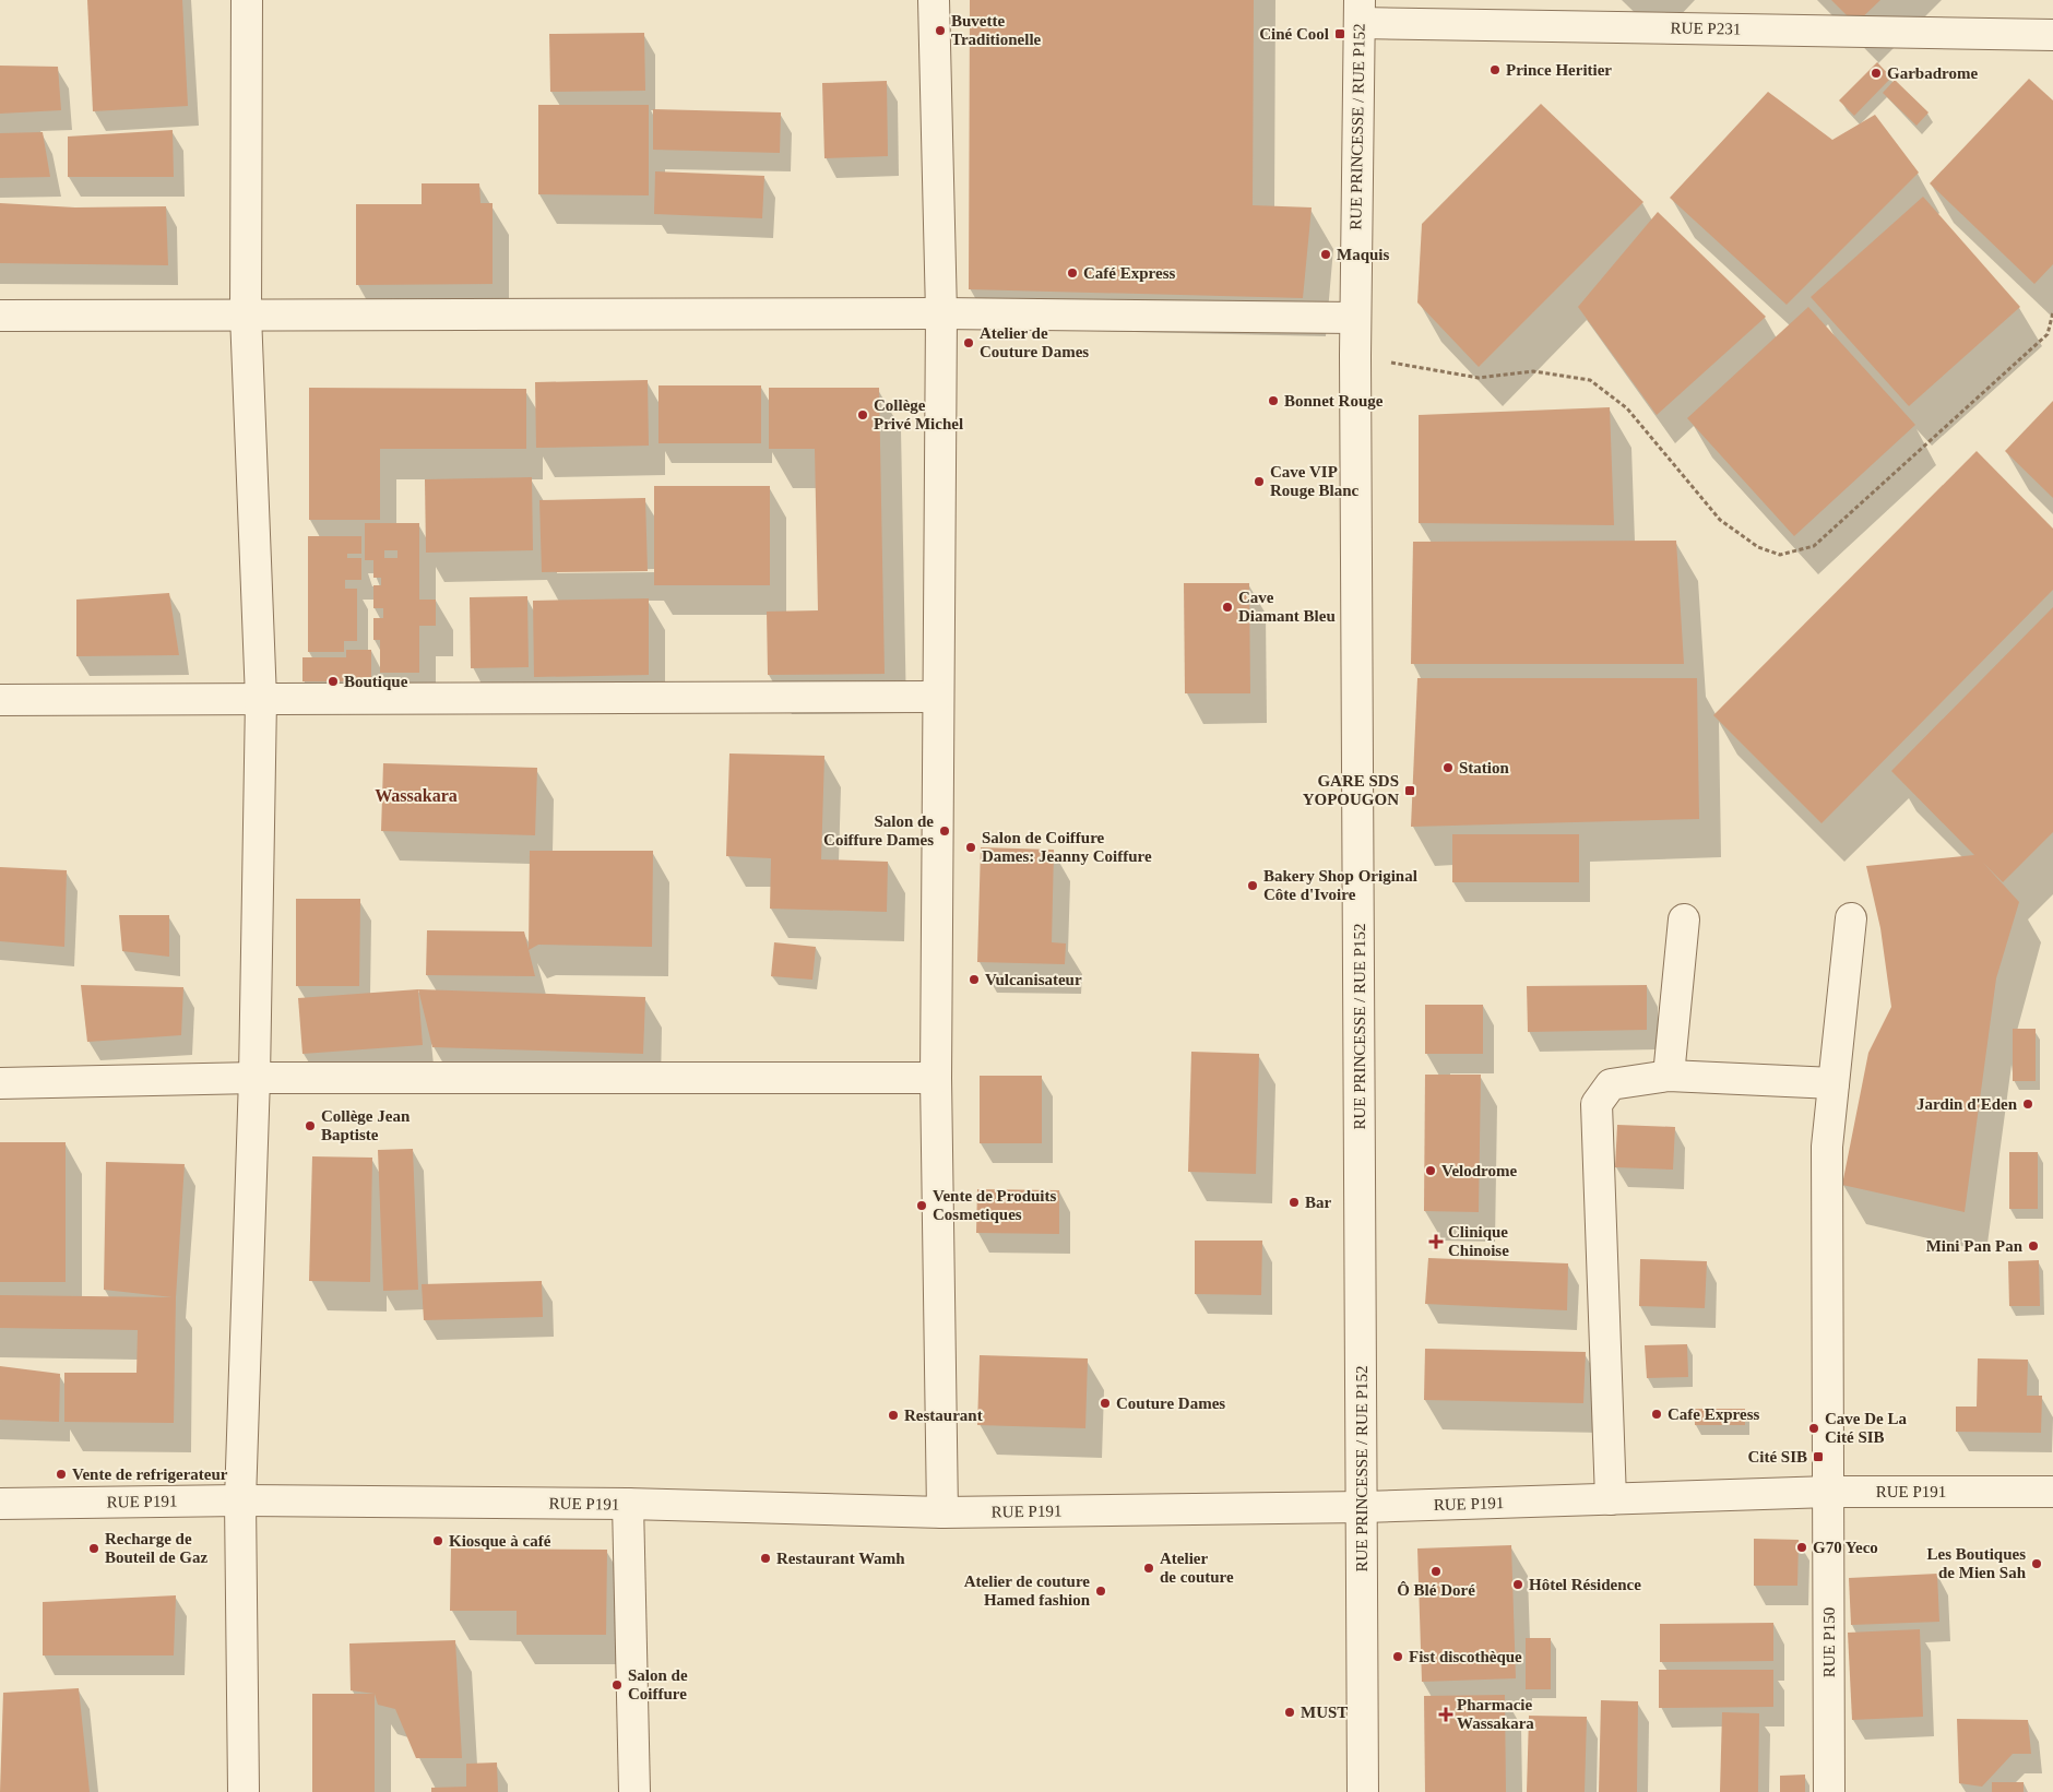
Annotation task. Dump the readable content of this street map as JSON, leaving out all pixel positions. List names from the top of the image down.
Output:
{
  "streets": {
    "street": [
      "RUE P231",
      "RUE PRINCESSE / RUE P152",
      "RUE P191",
      "RUE P150"
    ]
  },
  "crossings": [
    ["RUE P231", "RUE PRINCESSE / RUE P152"],
    ["RUE PRINCESSE / RUE P152", "RUE P191"],
    ["RUE P191", "RUE P150"]
  ],
  "districts": ["Wassakara"],
  "places": {
    "other": [
      "Buvette Traditionelle",
      "Prince Heritier",
      "Garbadrome",
      "Maquis",
      "Café Express",
      "Atelier de Couture Dames",
      "Bonnet Rouge",
      "Collège Privé Michel",
      "Cave VIP Rouge Blanc",
      "Cave Diamant Bleu",
      "Boutique",
      "Station",
      "Salon de Coiffure Dames",
      "Salon de Coiffure Dames: Jeanny Coiffure",
      "Bakery Shop Original Côte d'Ivoire",
      "Vulcanisateur",
      "Jardin d'Eden",
      "Collège Jean Baptiste",
      "Velodrome",
      "Bar",
      "Vente de Produits Cosmetiques",
      "Mini Pan Pan",
      "Couture Dames",
      "Cafe Express",
      "Restaurant",
      "Cave De La Cité SIB",
      "Vente de refrigerateur",
      "Kiosque à café",
      "G70 Yeco",
      "Recharge de Bouteil de Gaz",
      "Restaurant Wamh",
      "Les Boutiques de Mien Sah",
      "Atelier de couture",
      "Ô Blé Doré",
      "Hôtel Résidence",
      "Atelier de couture Hamed fashion",
      "Fist discothèque",
      "Salon de Coiffure",
      "MUST"
    ],
    "transit": ["Ciné Cool", "GARE SDS YOPOUGON", "Cité SIB"],
    "health": ["Clinique Chinoise", "Pharmacie Wassakara"]
  }
}
